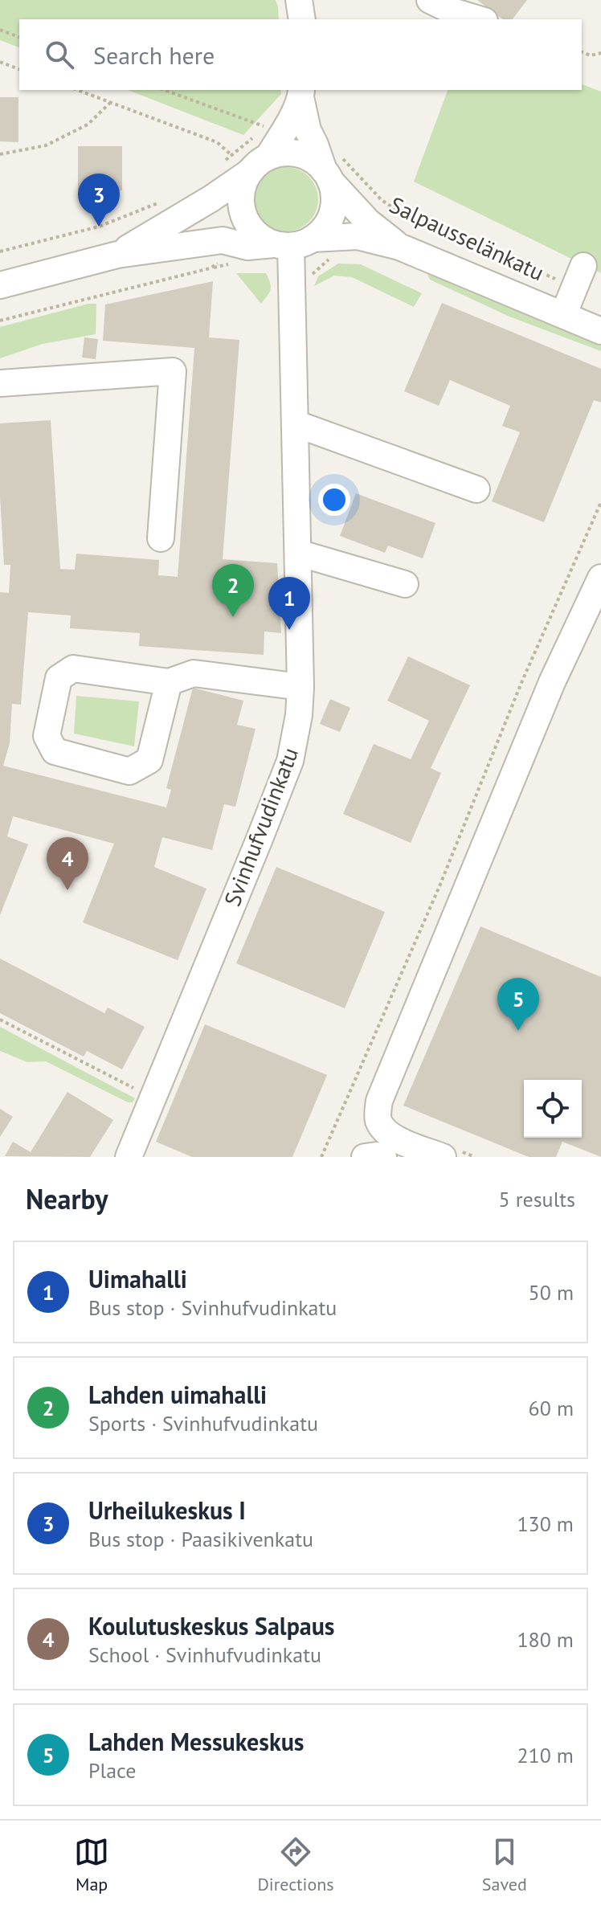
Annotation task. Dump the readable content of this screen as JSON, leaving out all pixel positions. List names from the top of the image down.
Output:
{
  "streets": {
    "street": ["Salpausselänkatu", "Svinhufvudinkatu"]
  },
  "crossings": [
    ["Salpausselänkatu", "Svinhufvudinkatu"]
  ],
  "page": {
    "search": "Search here",
    "pins": [
      "3",
      "2",
      "1",
      "4",
      "5"
    ],
    "heading": ["Nearby", "5 results"],
    "list": [
      {
        "mark": "1",
        "name": "Uimahalli",
        "note": "Bus stop · Svinhufvudinkatu",
        "value": "50 m"
      },
      {
        "mark": "2",
        "name": "Lahden uimahalli",
        "note": "Sports · Svinhufvudinkatu",
        "value": "60 m"
      },
      {
        "mark": "3",
        "name": "Urheilukeskus I",
        "note": "Bus stop · Paasikivenkatu",
        "value": "130 m"
      },
      {
        "mark": "4",
        "name": "Koulutuskeskus Salpaus",
        "note": "School · Svinhufvudinkatu",
        "value": "180 m"
      },
      {
        "mark": "5",
        "name": "Lahden Messukeskus",
        "note": "Place",
        "value": "210 m"
      }
    ],
    "nav": ["Map", "Directions", "Saved"]
  }
}
